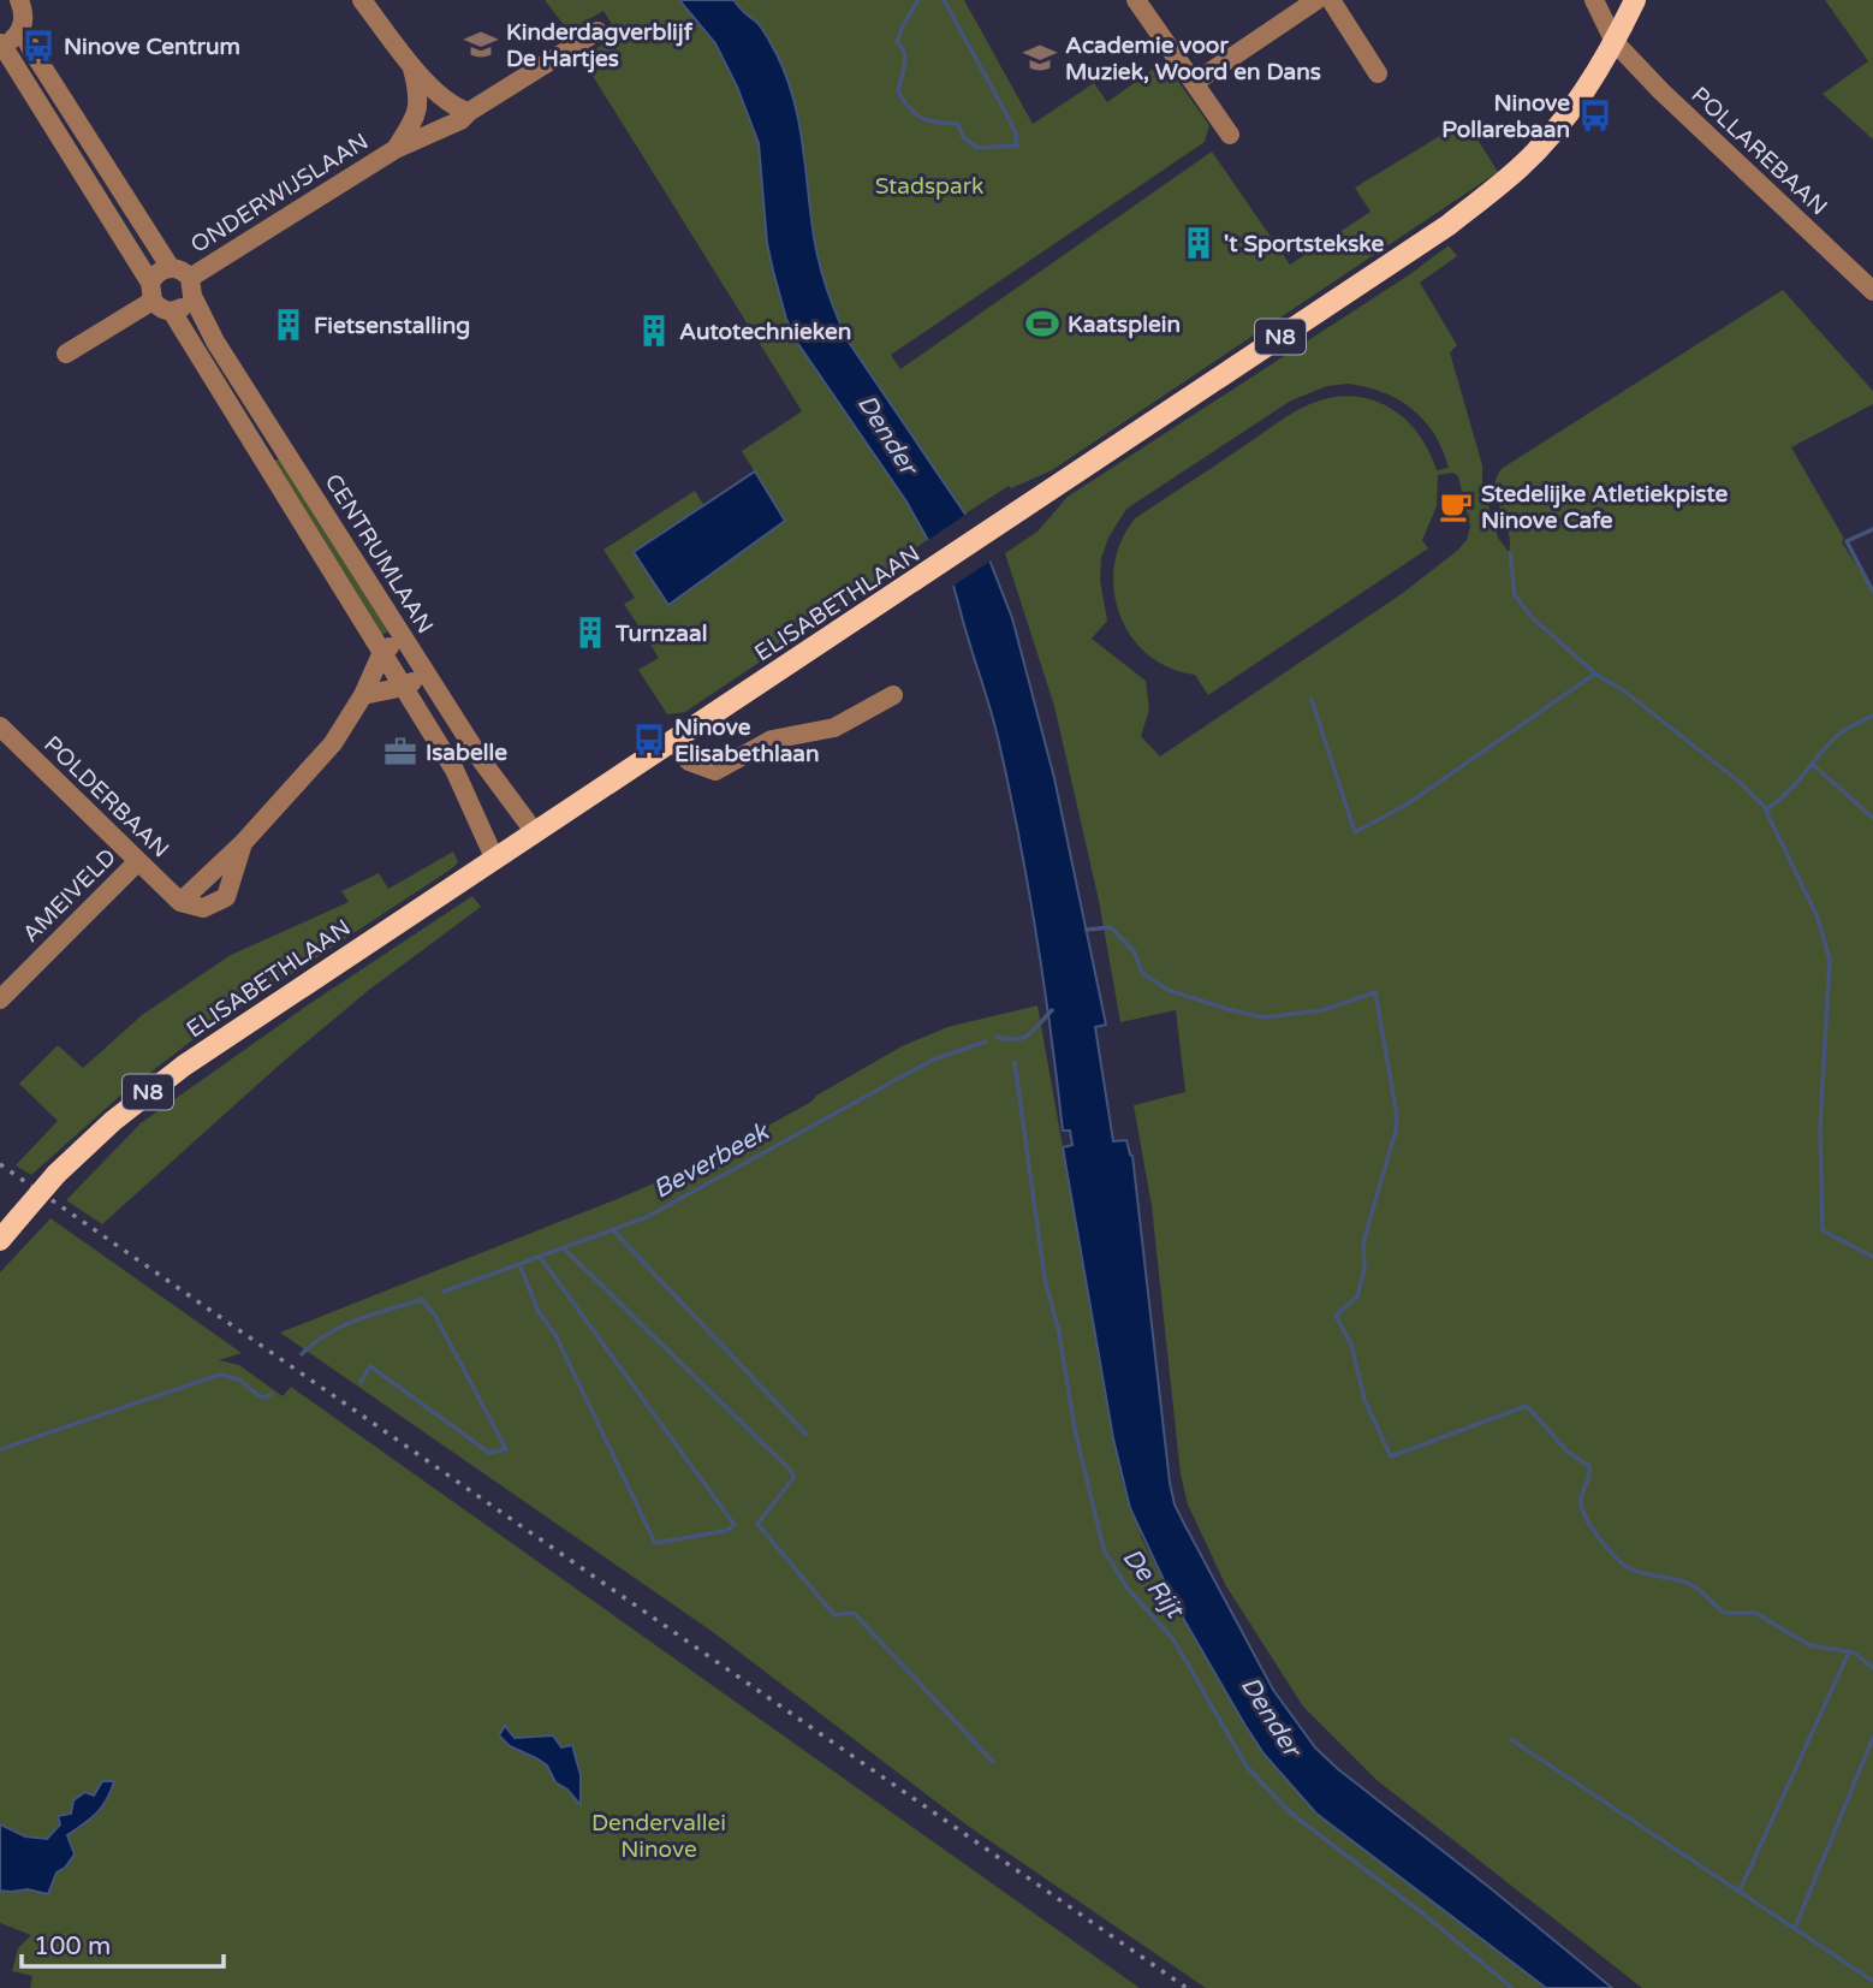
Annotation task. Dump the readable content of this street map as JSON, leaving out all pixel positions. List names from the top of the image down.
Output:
{
  "streets": {
    "main road": ["N8", "ELISABETHLAAN"],
    "street": [
      "POLLAREBAAN",
      "ONDERWIJSLAAN",
      "CENTRUMLAAN",
      "POLDERBAAN",
      "AMEIVELD"
    ]
  },
  "crossings": [
    ["POLLAREBAAN", "N8"],
    ["POLLAREBAAN", "ELISABETHLAAN"],
    ["ONDERWIJSLAAN", "CENTRUMLAAN"],
    ["N8", "ELISABETHLAAN"],
    ["CENTRUMLAAN", "ELISABETHLAAN"],
    ["POLDERBAAN", "AMEIVELD"]
  ],
  "water": ["Dender", "Beverbeek", "De Rijt"],
  "parks": ["Stadspark", "Dendervallei Ninove"],
  "places": {
    "school or university": ["Kinderdagverblijf De Hartjes", "Academie voor Muziek, Woord en Dans"],
    "bus stop": ["Ninove Centrum", "Ninove Pollarebaan", "Ninove Elisabethlaan"],
    "building": [
      "'t Sportstekske",
      "Fietsenstalling",
      "Autotechnieken",
      "Turnzaal"
    ],
    "sports": ["Kaatsplein"],
    "cafe": ["Stedelijke Atletiekpiste Ninove Cafe"],
    "office": ["Isabelle"]
  },
  "scale_bar": "100 m"
}
